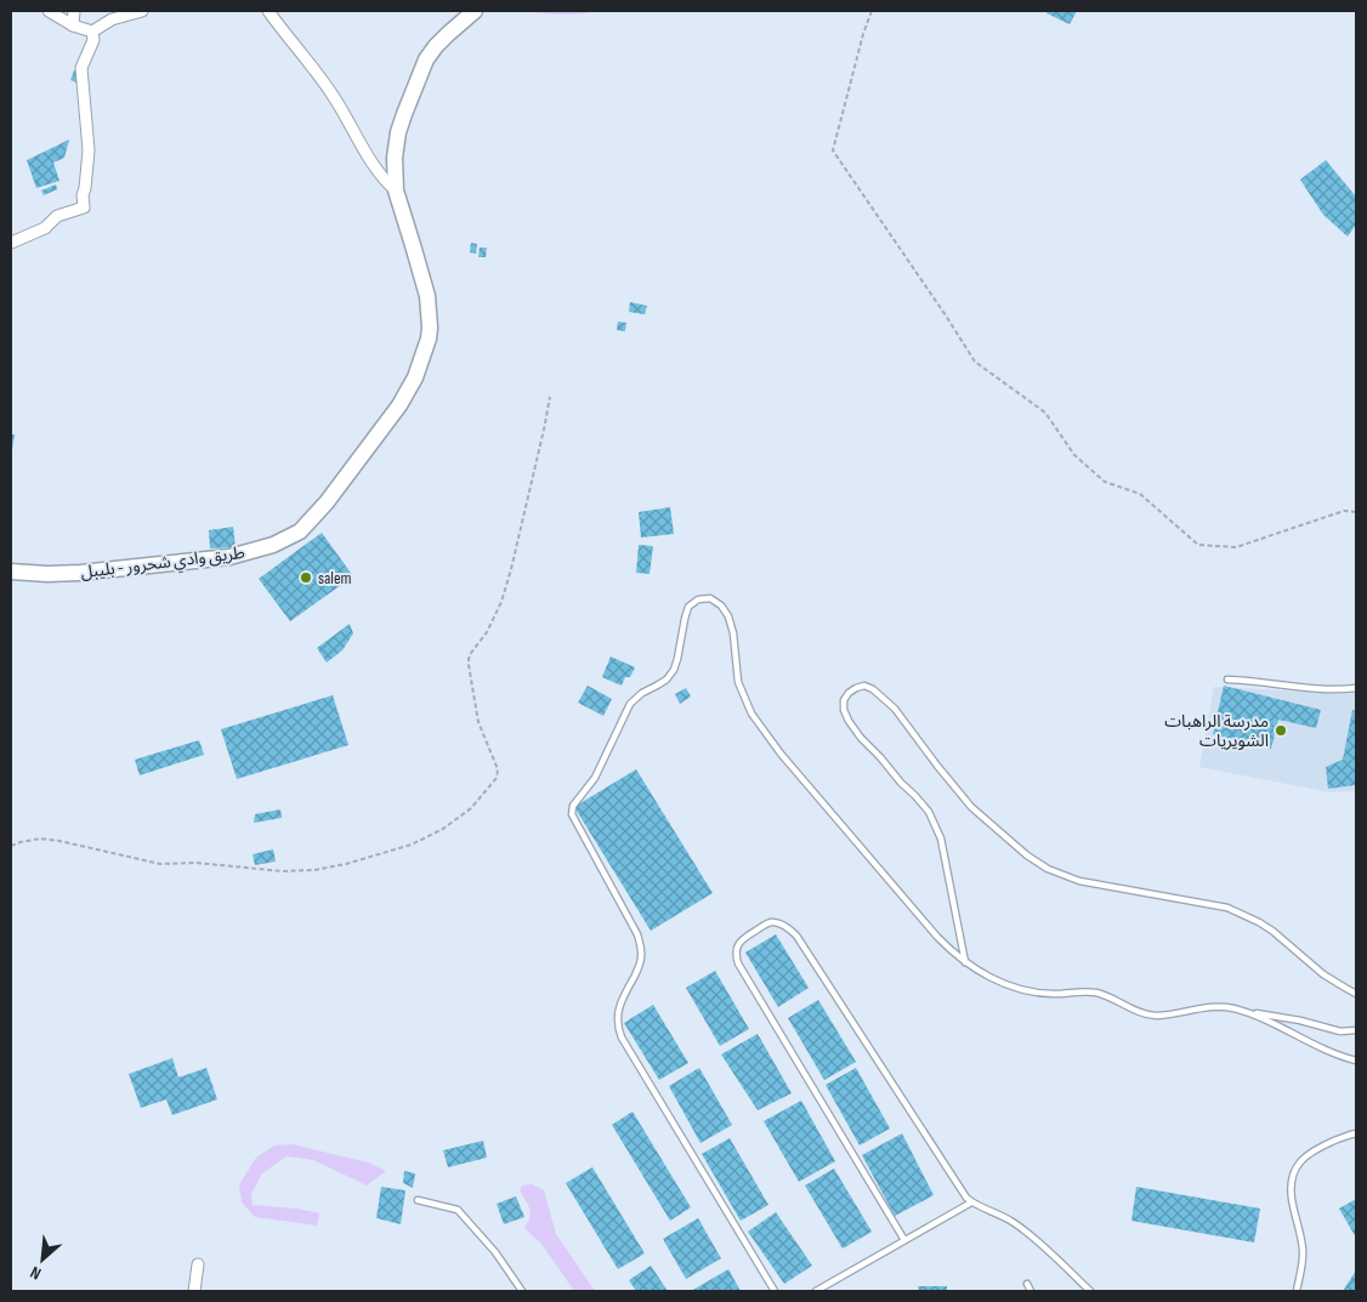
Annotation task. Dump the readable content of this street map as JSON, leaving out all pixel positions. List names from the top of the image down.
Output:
{
  "streets": {
    "street": ["طريق وادي شحرور - بليبل"]
  },
  "places": ["salem", "مدرسة الراهبات الشويريات"],
  "north": "bottom left"
}
